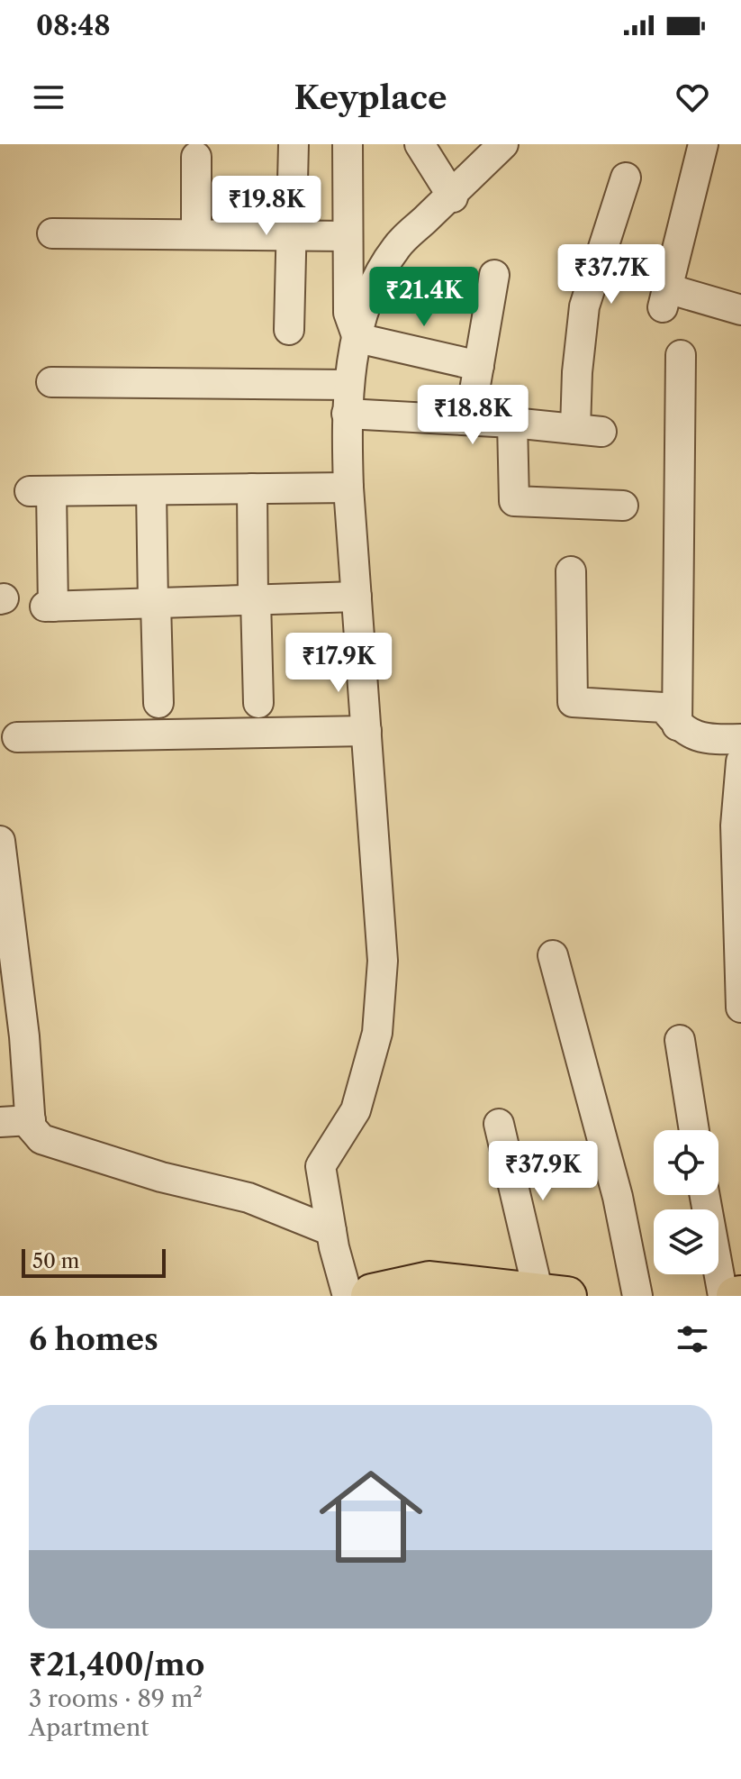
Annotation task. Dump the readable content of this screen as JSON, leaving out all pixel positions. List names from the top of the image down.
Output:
{
  "scale_bar": "50 m",
  "page": {
    "status": "08:48",
    "header": "Keyplace",
    "price": [
      "₹19.8K",
      "₹37.7K",
      "₹21.4K",
      "₹18.8K",
      "₹17.9K",
      "₹37.9K"
    ],
    "scale": "50 m",
    "heading": "6 homes",
    "list": [
      {
        "name": "₹21,400/mo",
        "note": "3 rooms · 89 m² · Apartment"
      }
    ]
  }
}
